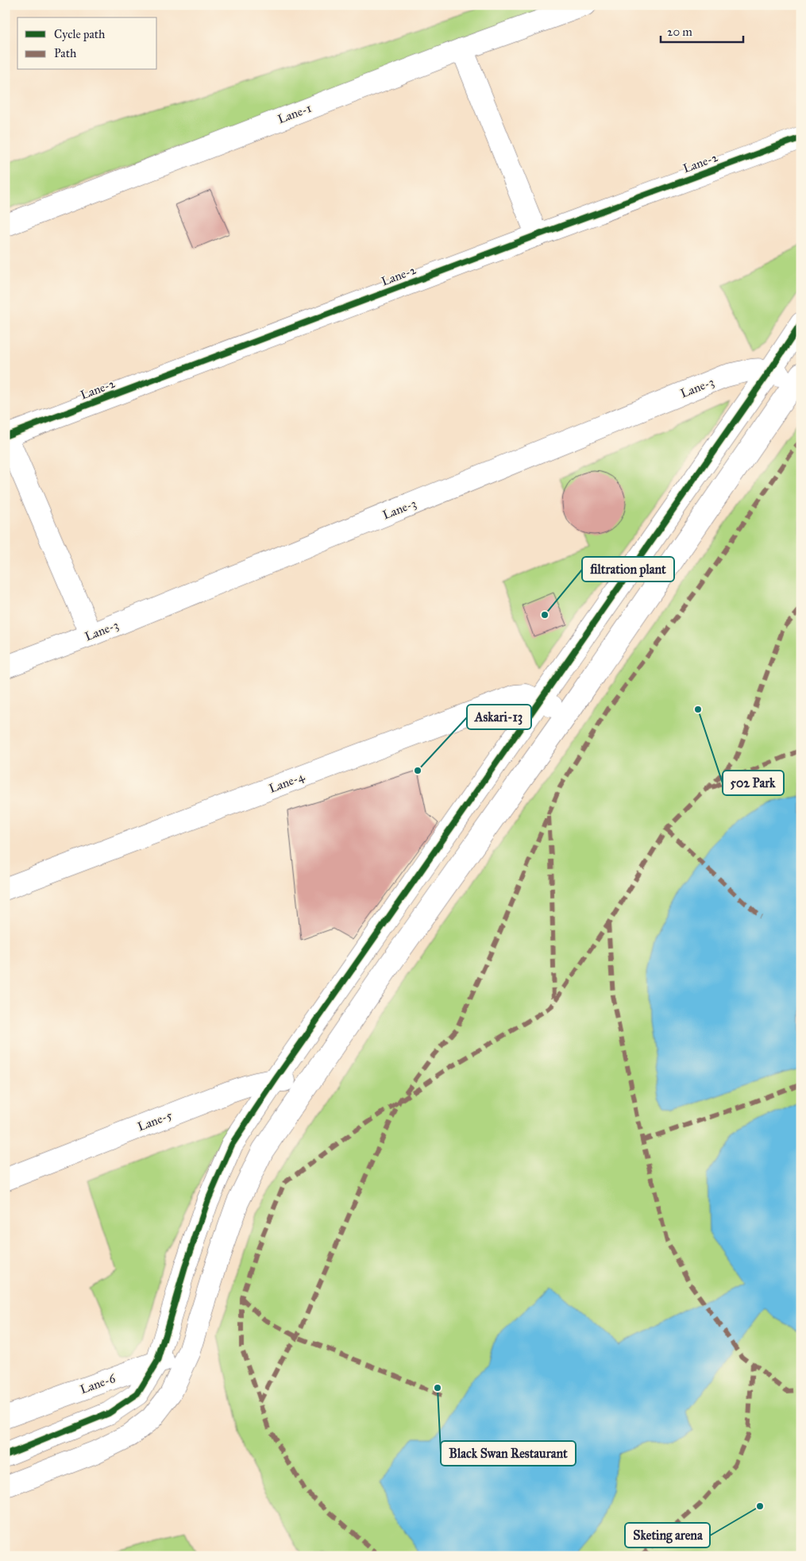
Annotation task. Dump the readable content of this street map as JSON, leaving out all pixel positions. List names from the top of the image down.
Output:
{
  "streets": {
    "street": [
      "Lane-1",
      "Lane-2",
      "Lane-3",
      "Lane-4",
      "Lane-5",
      "Lane-6"
    ]
  },
  "places": [
    "filtration plant",
    "502 Park",
    "Askari-13",
    "Black Swan Restaurant",
    "Sketing arena"
  ],
  "legend": ["Cycle path", "Path"],
  "scale_bar": "20 m"
}
